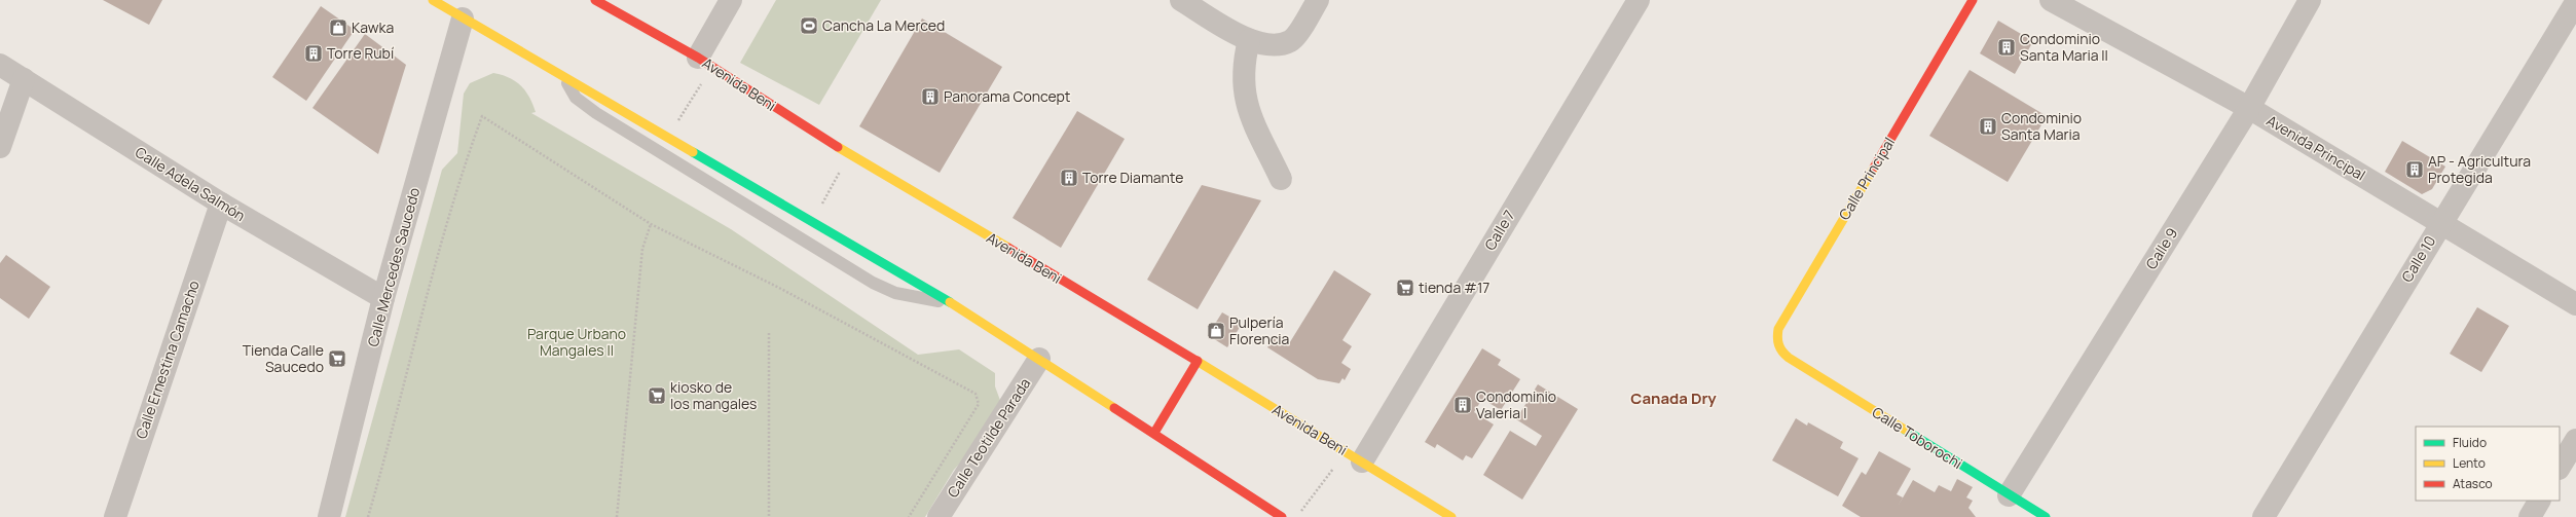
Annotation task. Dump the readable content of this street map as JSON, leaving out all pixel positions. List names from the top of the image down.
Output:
{
  "streets": {
    "street": [
      "Avenida Beni",
      "Avenida Principal",
      "Calle Principal",
      "Calle Adela Salmón",
      "Calle 7",
      "Calle 9",
      "Calle 10",
      "Calle Mercedes Saucedo",
      "Calle Ernestina Camacho",
      "Calle Teotilde Parada",
      "Calle Toborochi"
    ]
  },
  "crossings": [
    ["Avenida Beni", "Calle 7"],
    ["Avenida Principal", "Calle 9"],
    ["Avenida Principal", "Calle 10"],
    ["Calle Principal", "Calle Toborochi"],
    ["Calle Adela Salmón", "Calle Mercedes Saucedo"],
    ["Calle Adela Salmón", "Calle Ernestina Camacho"],
    ["Calle 9", "Calle Toborochi"]
  ],
  "districts": ["Canada Dry"],
  "parks": ["Parque Urbano Mangales II"],
  "places": {
    "sports": ["Cancha La Merced"],
    "shop": ["Kawka", "Pulpería Florencia"],
    "building": [
      "Condominio Santa Maria II",
      "Torre Rubí",
      "Panorama Concept",
      "Condominio Santa Maria",
      "AP - Agricultura Protegida",
      "Torre Diamante",
      "Condominio Valeria I"
    ],
    "supermarket": ["tienda #17", "Tienda Calle Saucedo", "kiosko de los mangales"]
  },
  "legend": ["Fluido", "Lento", "Atasco"]
}
